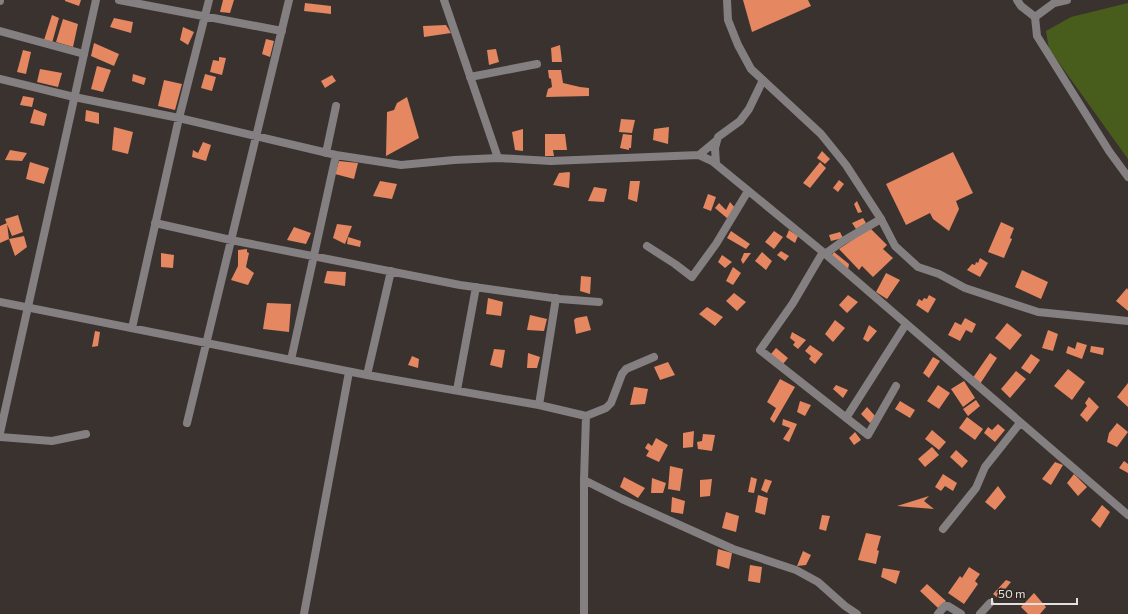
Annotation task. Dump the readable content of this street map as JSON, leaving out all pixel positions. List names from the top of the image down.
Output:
{
  "scale_bar": "50 m"
}
